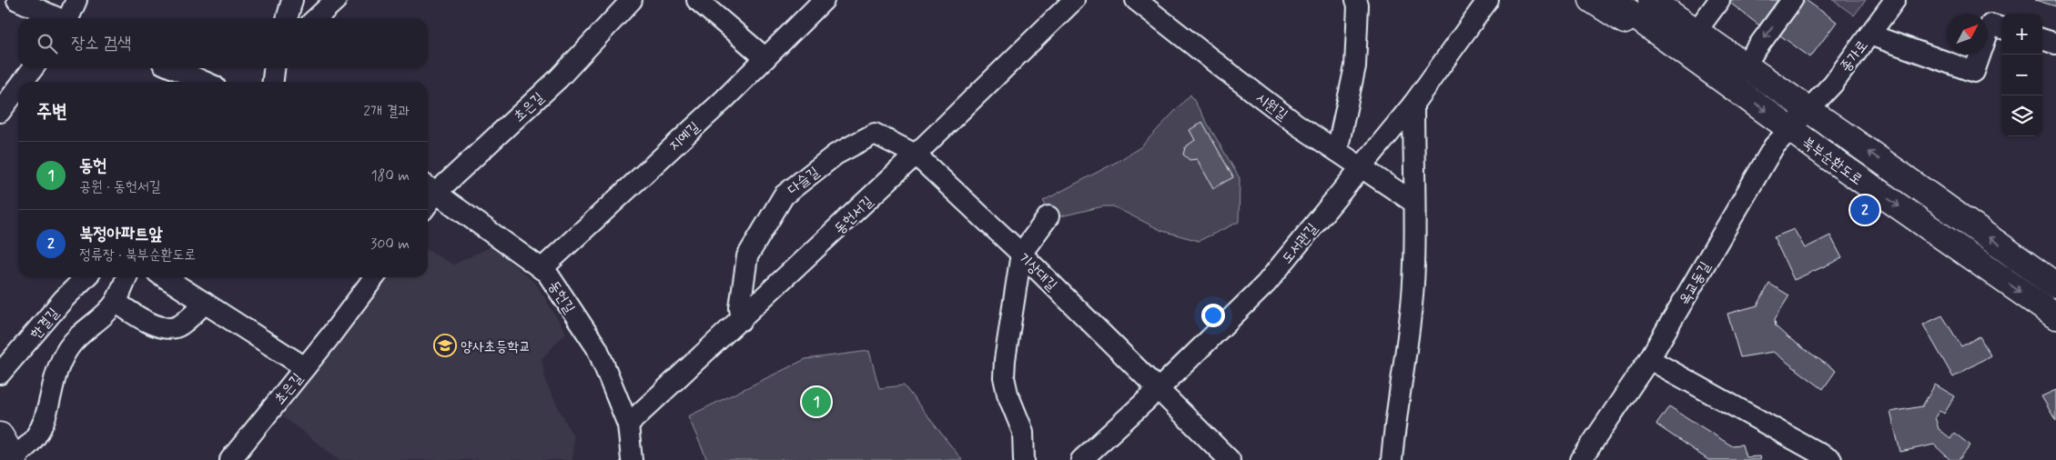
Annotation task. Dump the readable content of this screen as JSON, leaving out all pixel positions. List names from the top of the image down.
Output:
{
  "streets": {
    "main road": ["북부순환도로"],
    "street": [
      "종가로",
      "시원길",
      "초은길",
      "지예길",
      "다슬길",
      "동헌서길",
      "도서관길",
      "기상대길",
      "옥교동길",
      "동헌길",
      "한결길"
    ]
  },
  "crossings": [
    ["종가로", "북부순환도로"],
    ["종가로", "옥교동길"],
    ["시원길", "도서관길"],
    ["초은길", "동헌길"],
    ["지예길", "동헌길"],
    ["북부순환도로", "옥교동길"],
    ["다슬길", "동헌서길"],
    ["다슬길", "기상대길"],
    ["동헌서길", "기상대길"],
    ["동헌서길", "동헌길"],
    ["도서관길", "기상대길"]
  ],
  "places": {
    "school or university": ["양사초등학교"]
  },
  "north": "top right",
  "page": {
    "map_buttons": ["+", "−"],
    "search": "장소 검색",
    "heading": ["주변", "2개 결과"],
    "list": [
      {
        "mark": "1",
        "name": "동헌",
        "note": "공원 · 동헌서길",
        "value": "180 m"
      },
      {
        "mark": "2",
        "name": "북정아파트앞",
        "note": "정류장 · 북부순환도로",
        "value": "300 m"
      }
    ],
    "pins": ["2", "1"]
  }
}
